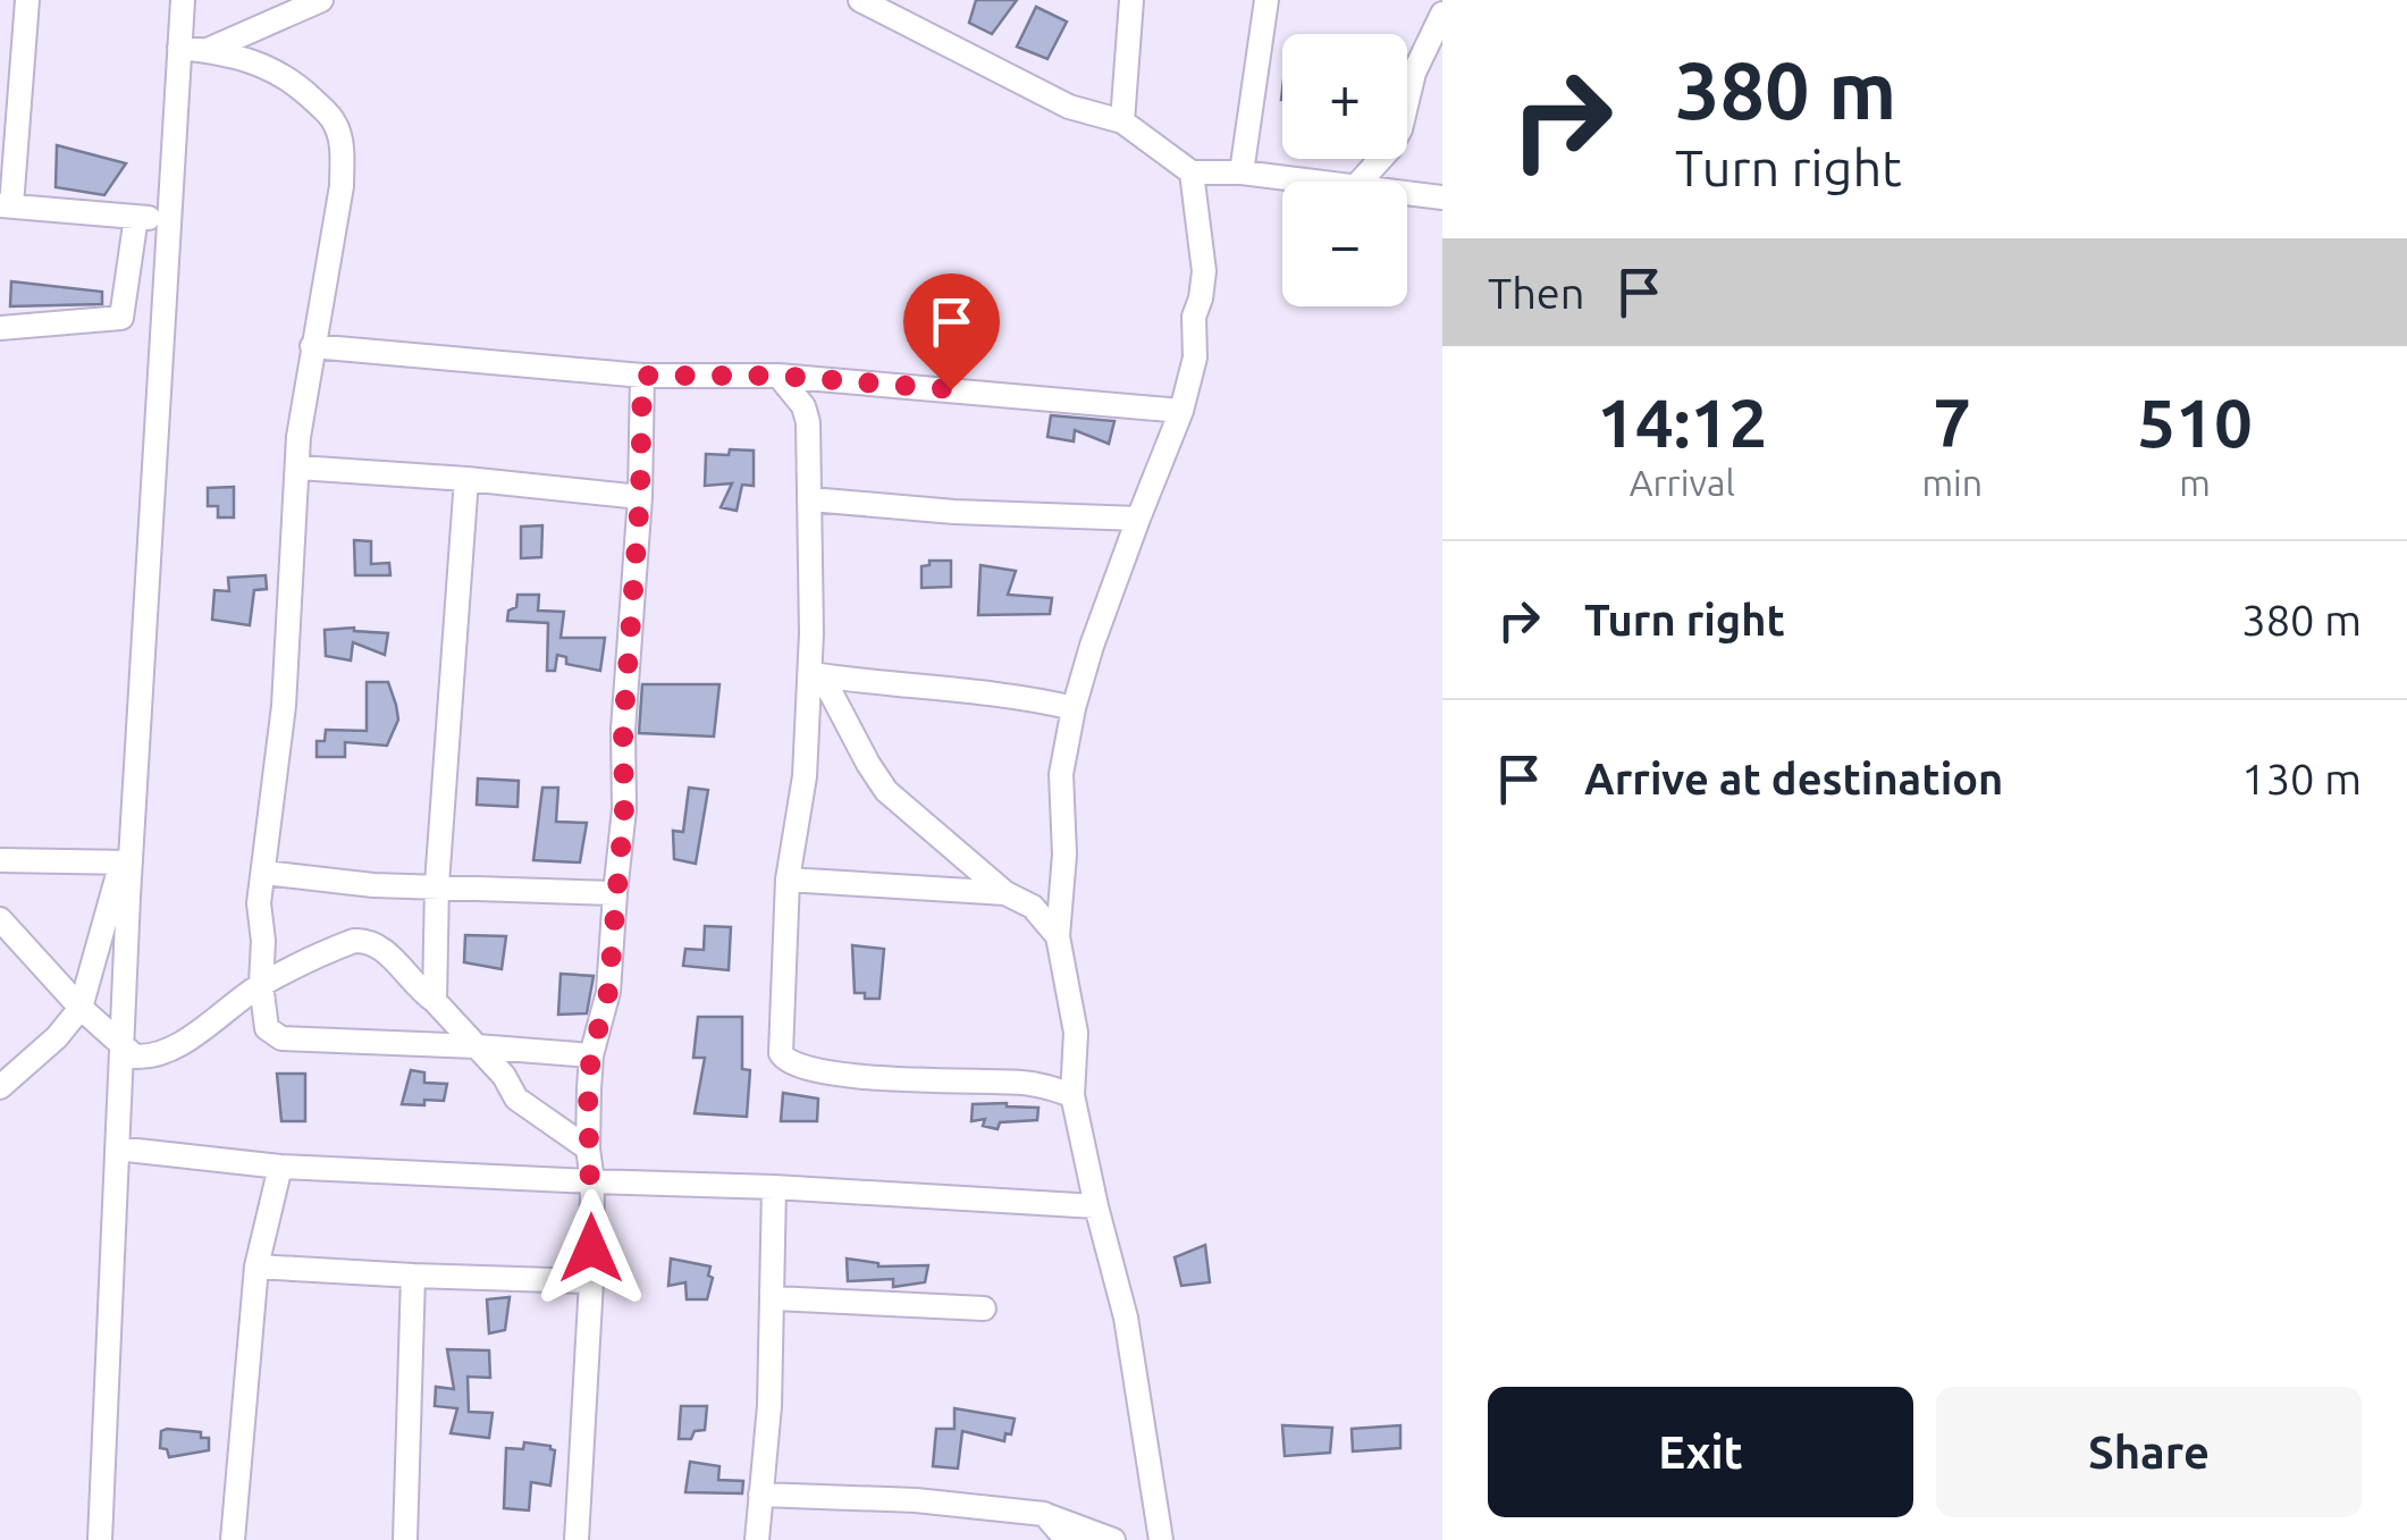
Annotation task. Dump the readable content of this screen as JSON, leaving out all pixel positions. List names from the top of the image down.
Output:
{
  "page": {
    "turn": ["380 m", "Turn right"],
    "map_buttons": ["+", "−"],
    "then": "Then",
    "eta": [
      "14:12",
      "Arrival",
      "7",
      "min",
      "510",
      "m"
    ],
    "list": [
      {
        "name": "Turn right",
        "value": "380 m"
      },
      {
        "name": "Arrive at destination",
        "value": "130 m"
      }
    ],
    "buttons": ["Exit", "Share"]
  }
}
